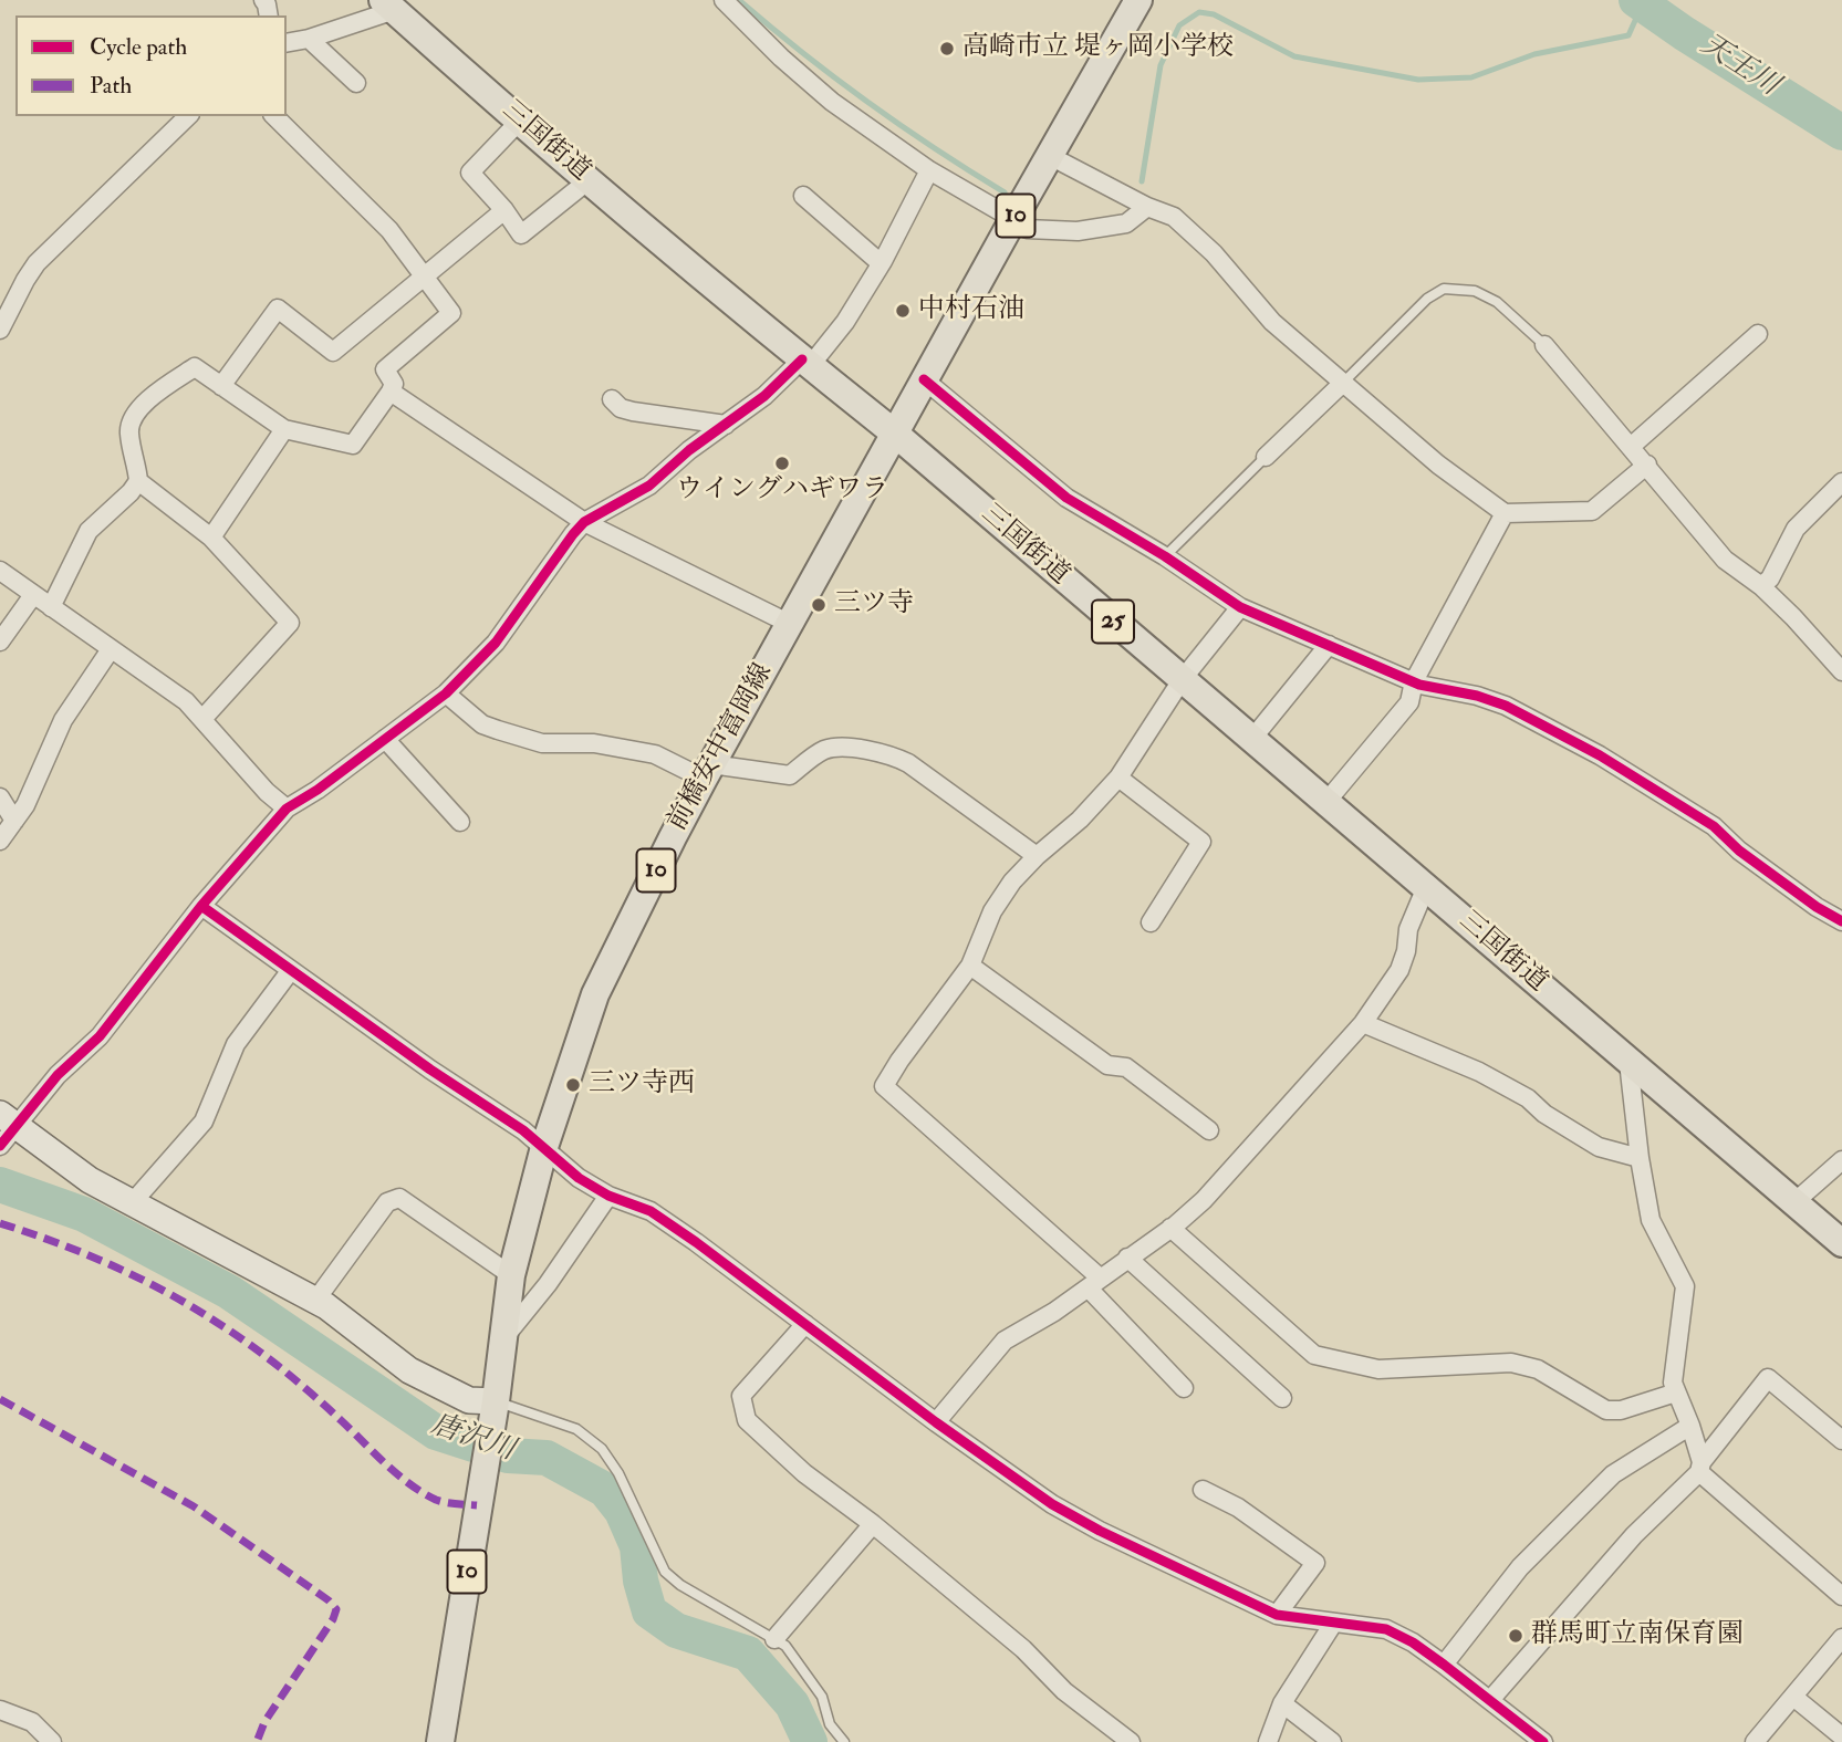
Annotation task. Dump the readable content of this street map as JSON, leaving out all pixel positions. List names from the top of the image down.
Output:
{
  "streets": {
    "main road": [
      "三国街道",
      "10",
      "25",
      "前橋安中富岡線"
    ]
  },
  "crossings": [
    ["三国街道", "前橋安中富岡線"]
  ],
  "water": ["天王川", "唐沢川"],
  "places": [
    "高崎市立 堤ヶ岡小学校",
    "中村石油",
    "ウイングハギワラ",
    "三ツ寺",
    "三ツ寺西",
    "群馬町立南保育園"
  ],
  "legend": ["Cycle path", "Path"]
}
